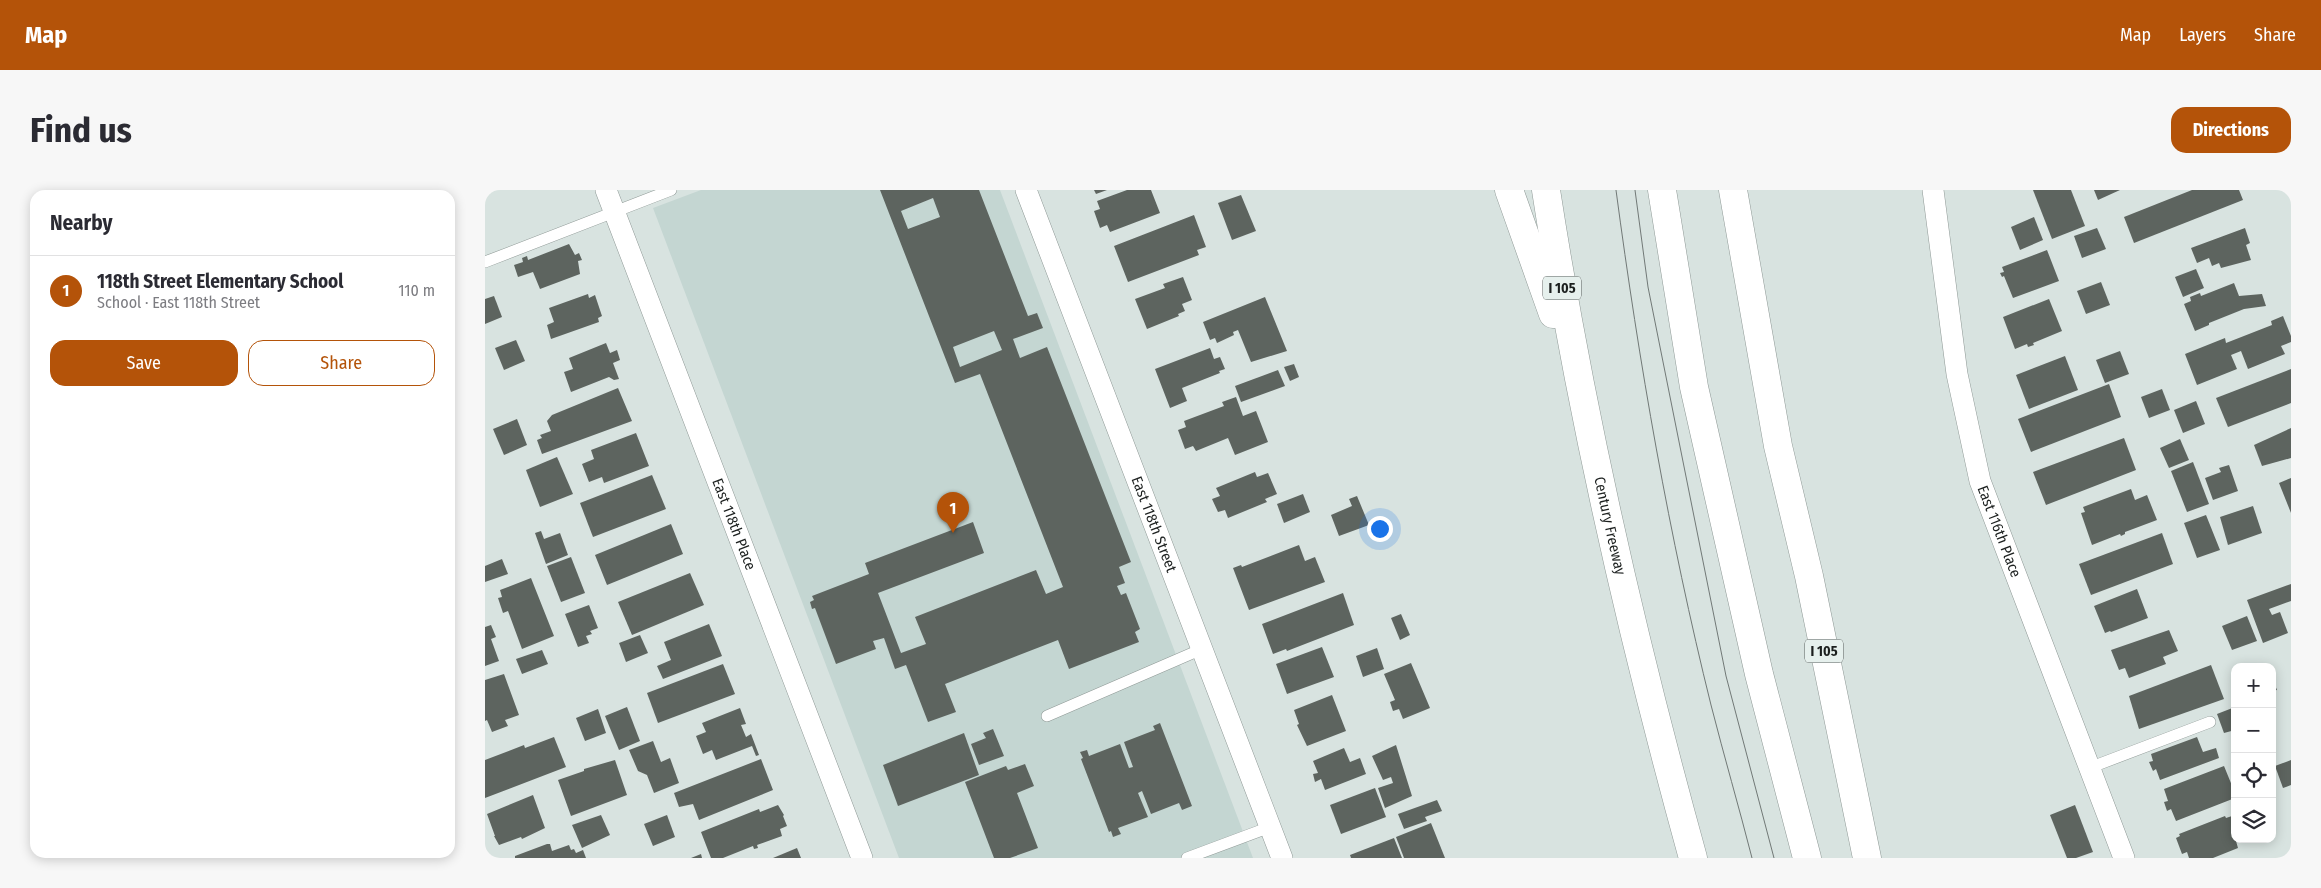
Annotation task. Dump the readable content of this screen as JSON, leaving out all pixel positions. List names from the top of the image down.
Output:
{
  "streets": {
    "highway": ["I 105", "Century Freeway"],
    "street": ["East 118th Place", "East 118th Street", "East 116th Place"]
  },
  "page": {
    "header": "Map",
    "nav": ["Map", "Layers", "Share"],
    "buttons": [
      "Directions",
      ["Save", "Share"]
    ],
    "title": "Find us",
    "heading": "Nearby",
    "list": [
      {
        "mark": "1",
        "name": "118th Street Elementary School",
        "note": "School · East 118th Street",
        "value": "110 m"
      }
    ],
    "pins": "1",
    "map_buttons": ["+", "−"]
  }
}
